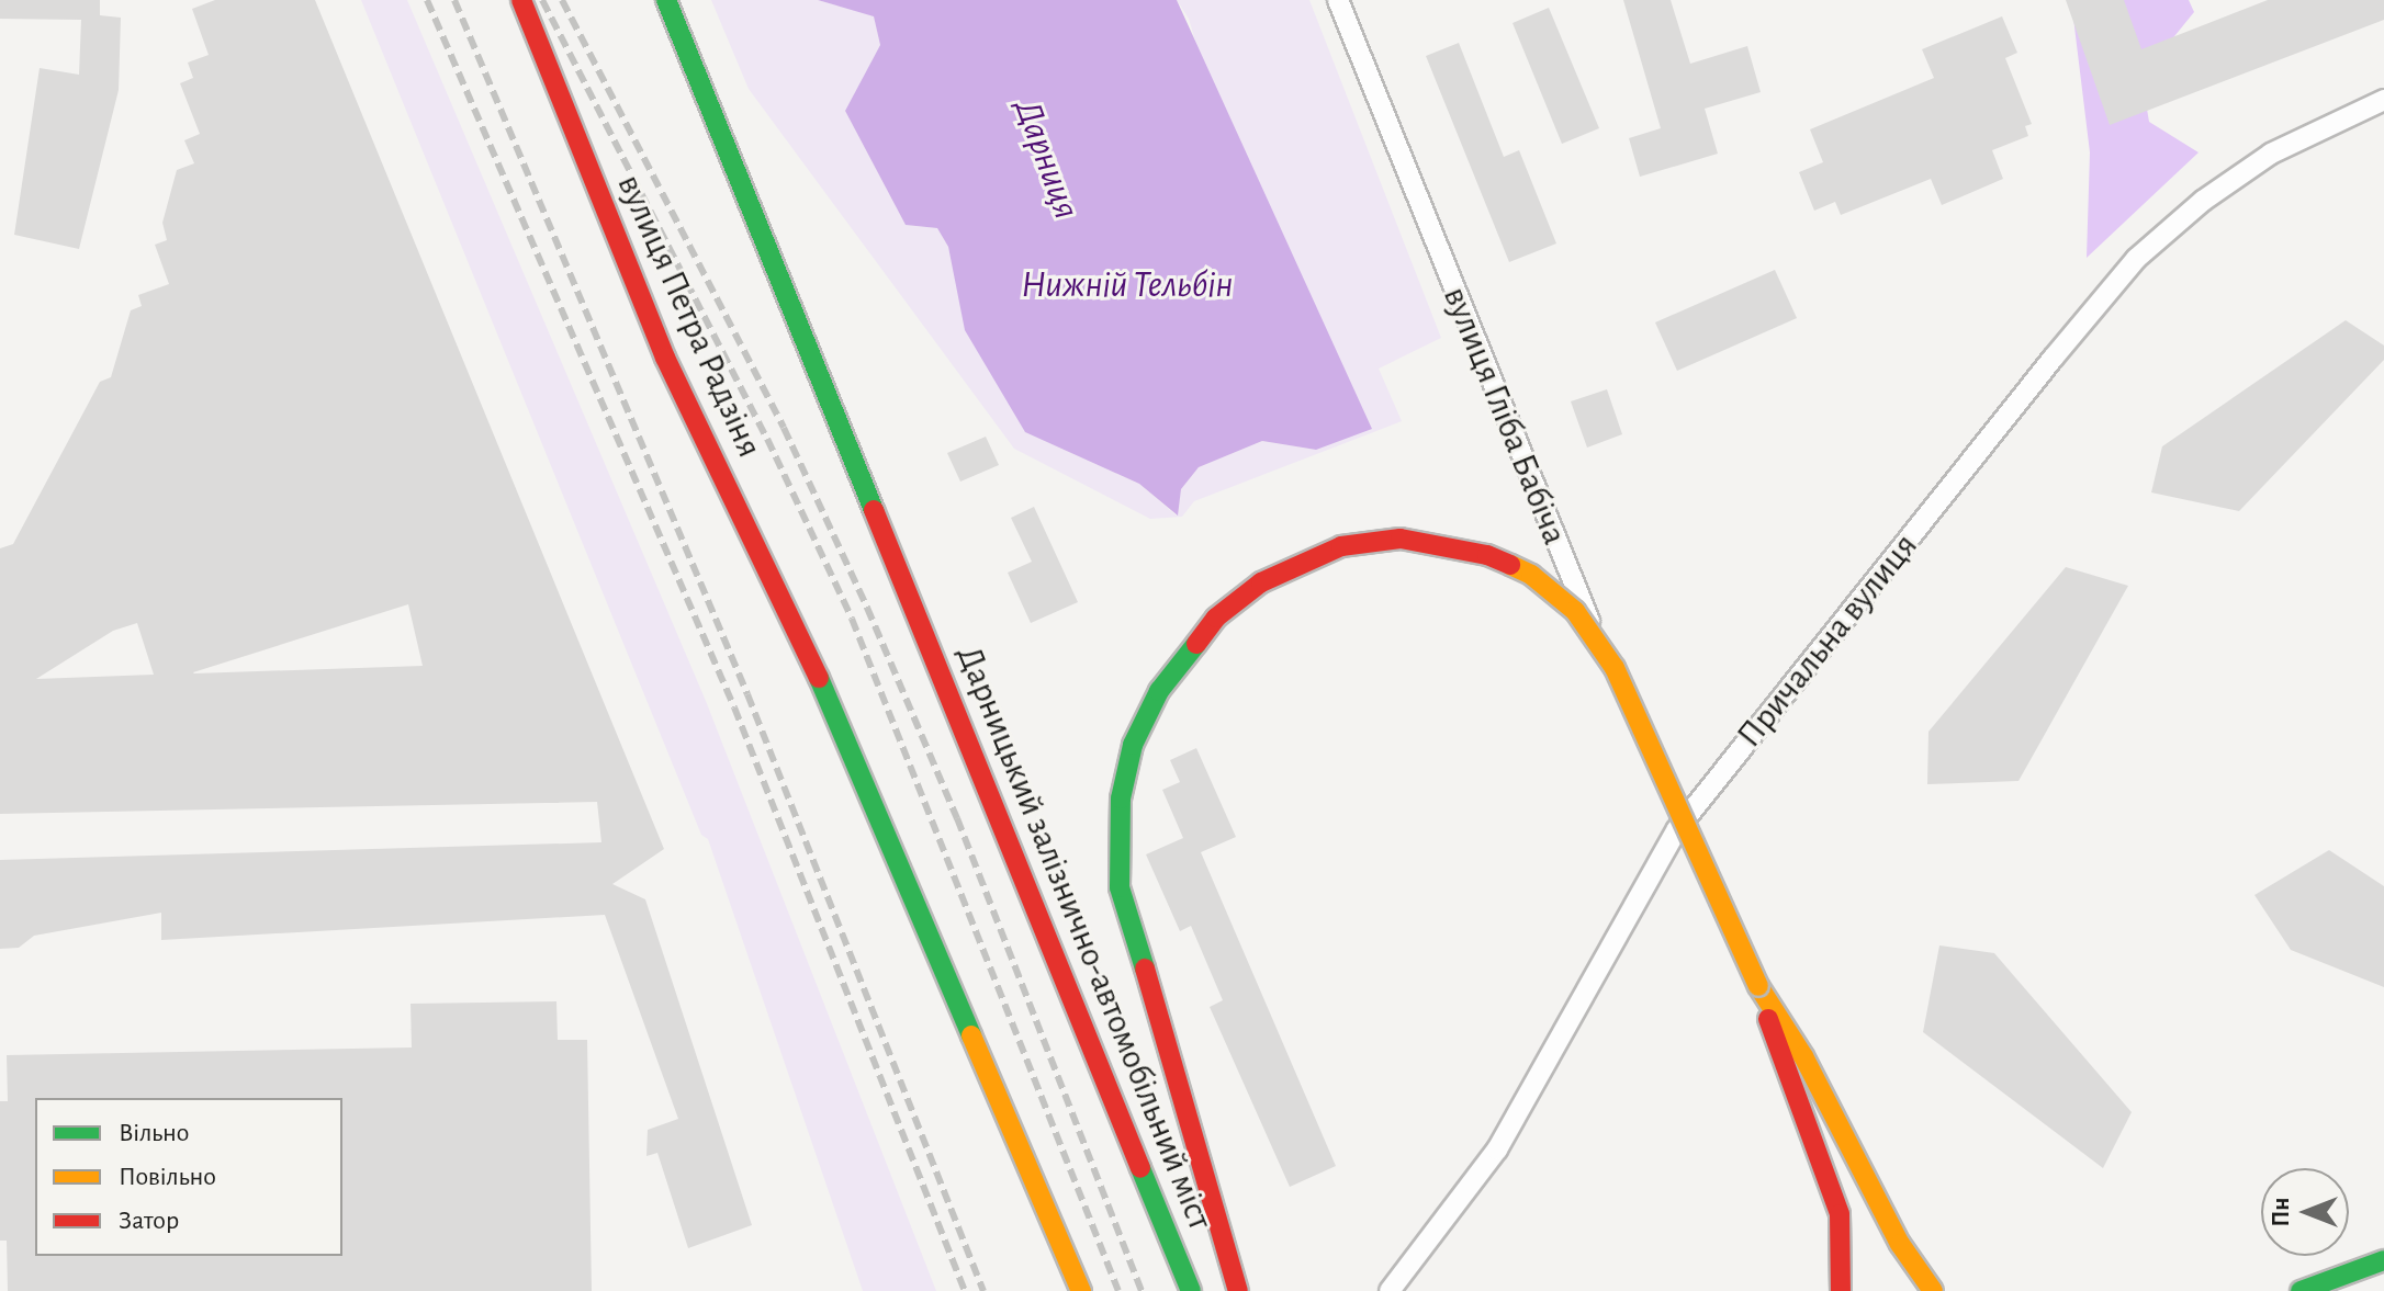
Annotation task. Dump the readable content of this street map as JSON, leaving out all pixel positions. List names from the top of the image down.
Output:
{
  "streets": {
    "main road": ["вулиця Петра Радзіня", "Дарницький залізнично-автомобільний міст"],
    "street": ["вулиця Гліба Бабіча", "Причальна вулиця"]
  },
  "crossings": [
    ["вулиця Гліба Бабіча", "Причальна вулиця"]
  ],
  "water": ["Дарниця", "Нижній Тельбін"],
  "legend": ["Вільно", "Повільно", "Затор"],
  "north": "left"
}
